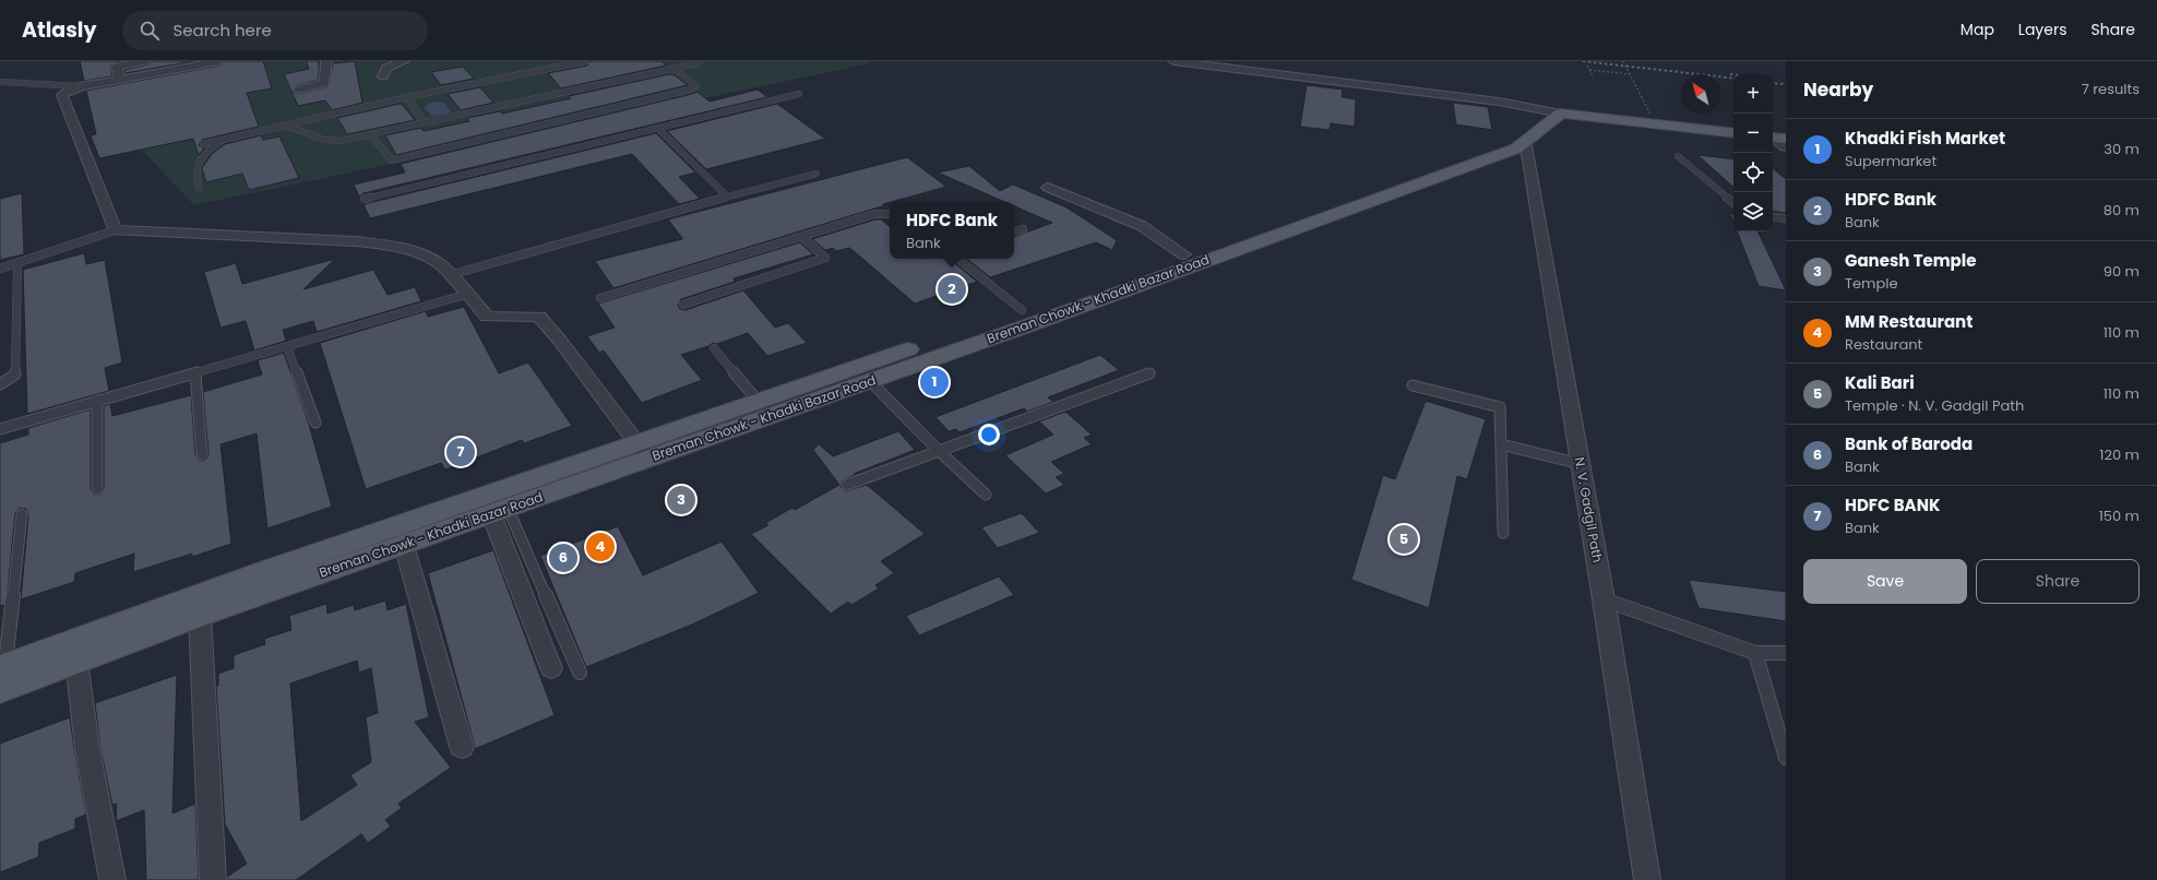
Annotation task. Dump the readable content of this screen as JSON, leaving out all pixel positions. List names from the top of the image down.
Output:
{
  "streets": {
    "main road": ["Breman Chowk - Khadki Bazar Road"],
    "street": ["N. V. Gadgil Path"]
  },
  "crossings": [
    ["Breman Chowk - Khadki Bazar Road", "N. V. Gadgil Path"]
  ],
  "north": "top left",
  "page": {
    "header": "Atlasly",
    "search": "Search here",
    "nav": ["Map", "Layers", "Share"],
    "heading": ["Nearby", "7 results"],
    "map_buttons": ["+", "−"],
    "list": [
      {
        "mark": "1",
        "name": "Khadki Fish Market",
        "note": "Supermarket",
        "value": "30 m"
      },
      {
        "mark": "2",
        "name": "HDFC Bank",
        "note": "Bank",
        "value": "80 m"
      },
      {
        "mark": "3",
        "name": "Ganesh Temple",
        "note": "Temple",
        "value": "90 m"
      },
      {
        "mark": "4",
        "name": "MM Restaurant",
        "note": "Restaurant",
        "value": "110 m"
      },
      {
        "mark": "5",
        "name": "Kali Bari",
        "note": "Temple · N. V. Gadgil Path",
        "value": "110 m"
      },
      {
        "mark": "6",
        "name": "Bank of Baroda",
        "note": "Bank",
        "value": "120 m"
      },
      {
        "mark": "7",
        "name": "HDFC BANK",
        "note": "Bank",
        "value": "150 m"
      }
    ],
    "popup": ["HDFC Bank", "Bank"],
    "pins": [
      "2",
      "1",
      "7",
      "3",
      "5",
      "4",
      "6"
    ],
    "buttons": ["Save", "Share"]
  }
}
